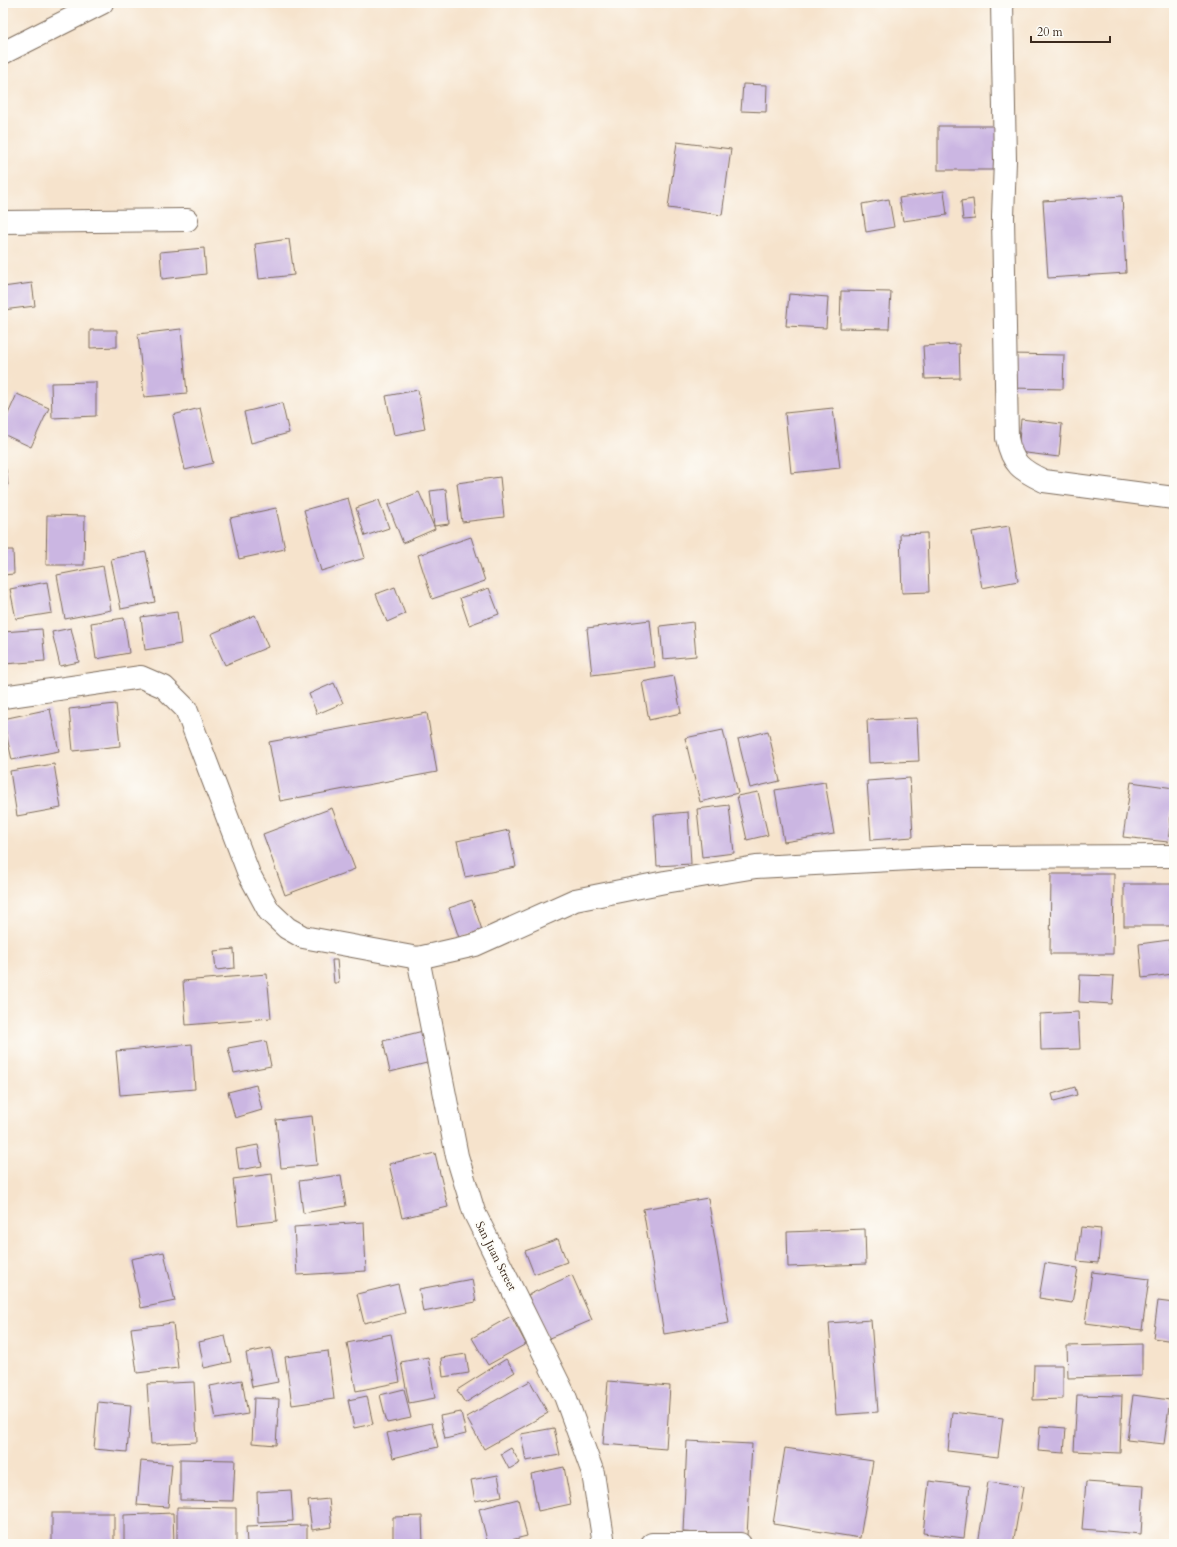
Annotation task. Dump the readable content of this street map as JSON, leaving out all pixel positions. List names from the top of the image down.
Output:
{
  "streets": {
    "street": ["San Juan Street"]
  },
  "scale_bar": "20 m"
}
